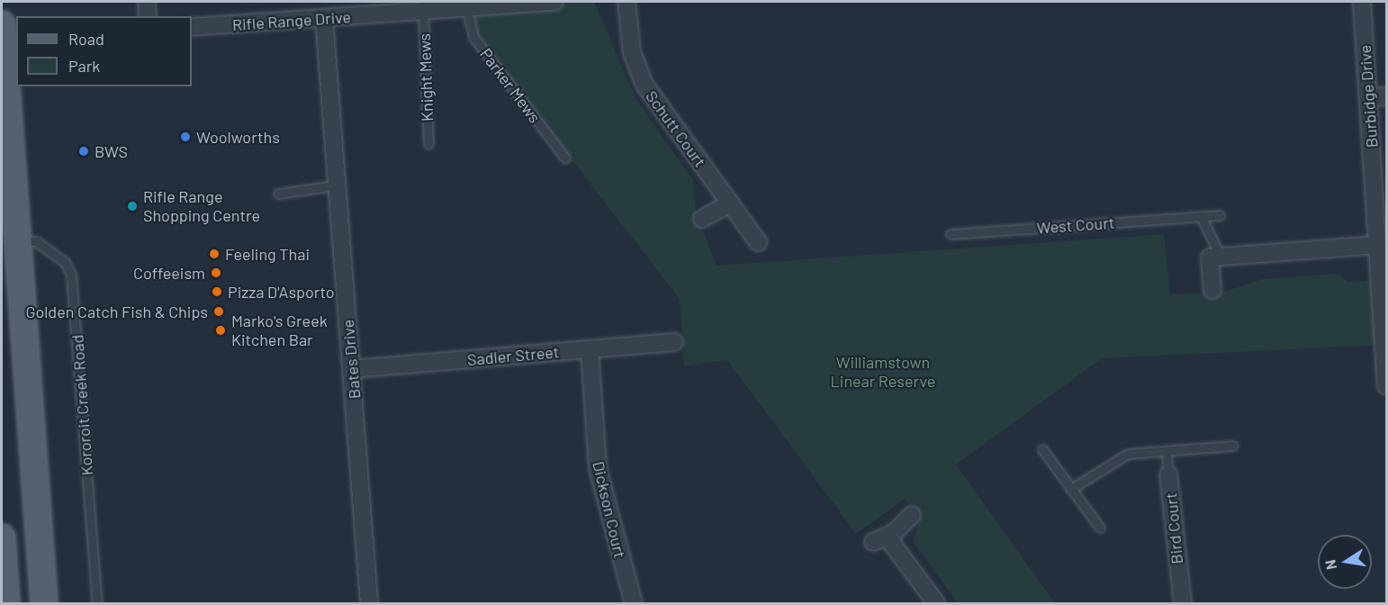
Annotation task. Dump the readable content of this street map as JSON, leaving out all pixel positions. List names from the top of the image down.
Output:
{
  "streets": {
    "street": [
      "Rifle Range Drive",
      "Burbidge Drive",
      "Schutt Court",
      "Sadler Street",
      "Bates Drive",
      "Dickson Court",
      "Bird Court"
    ],
    "lane": [
      "Knight Mews",
      "Parker Mews",
      "West Court",
      "Kororoit Creek Road"
    ]
  },
  "crossings": [
    ["Rifle Range Drive", "Knight Mews"],
    ["Rifle Range Drive", "Parker Mews"],
    ["Rifle Range Drive", "Bates Drive"],
    ["Sadler Street", "Bates Drive"],
    ["Sadler Street", "Dickson Court"]
  ],
  "parks": ["Williamstown Linear Reserve"],
  "places": [
    "Woolworths",
    "BWS",
    "Rifle Range Shopping Centre",
    "Feeling Thai",
    "Coffeeism",
    "Pizza D'Asporto",
    "Golden Catch Fish & Chips",
    "Marko's Greek Kitchen Bar"
  ],
  "legend": ["Road", "Park"],
  "north": "left"
}
